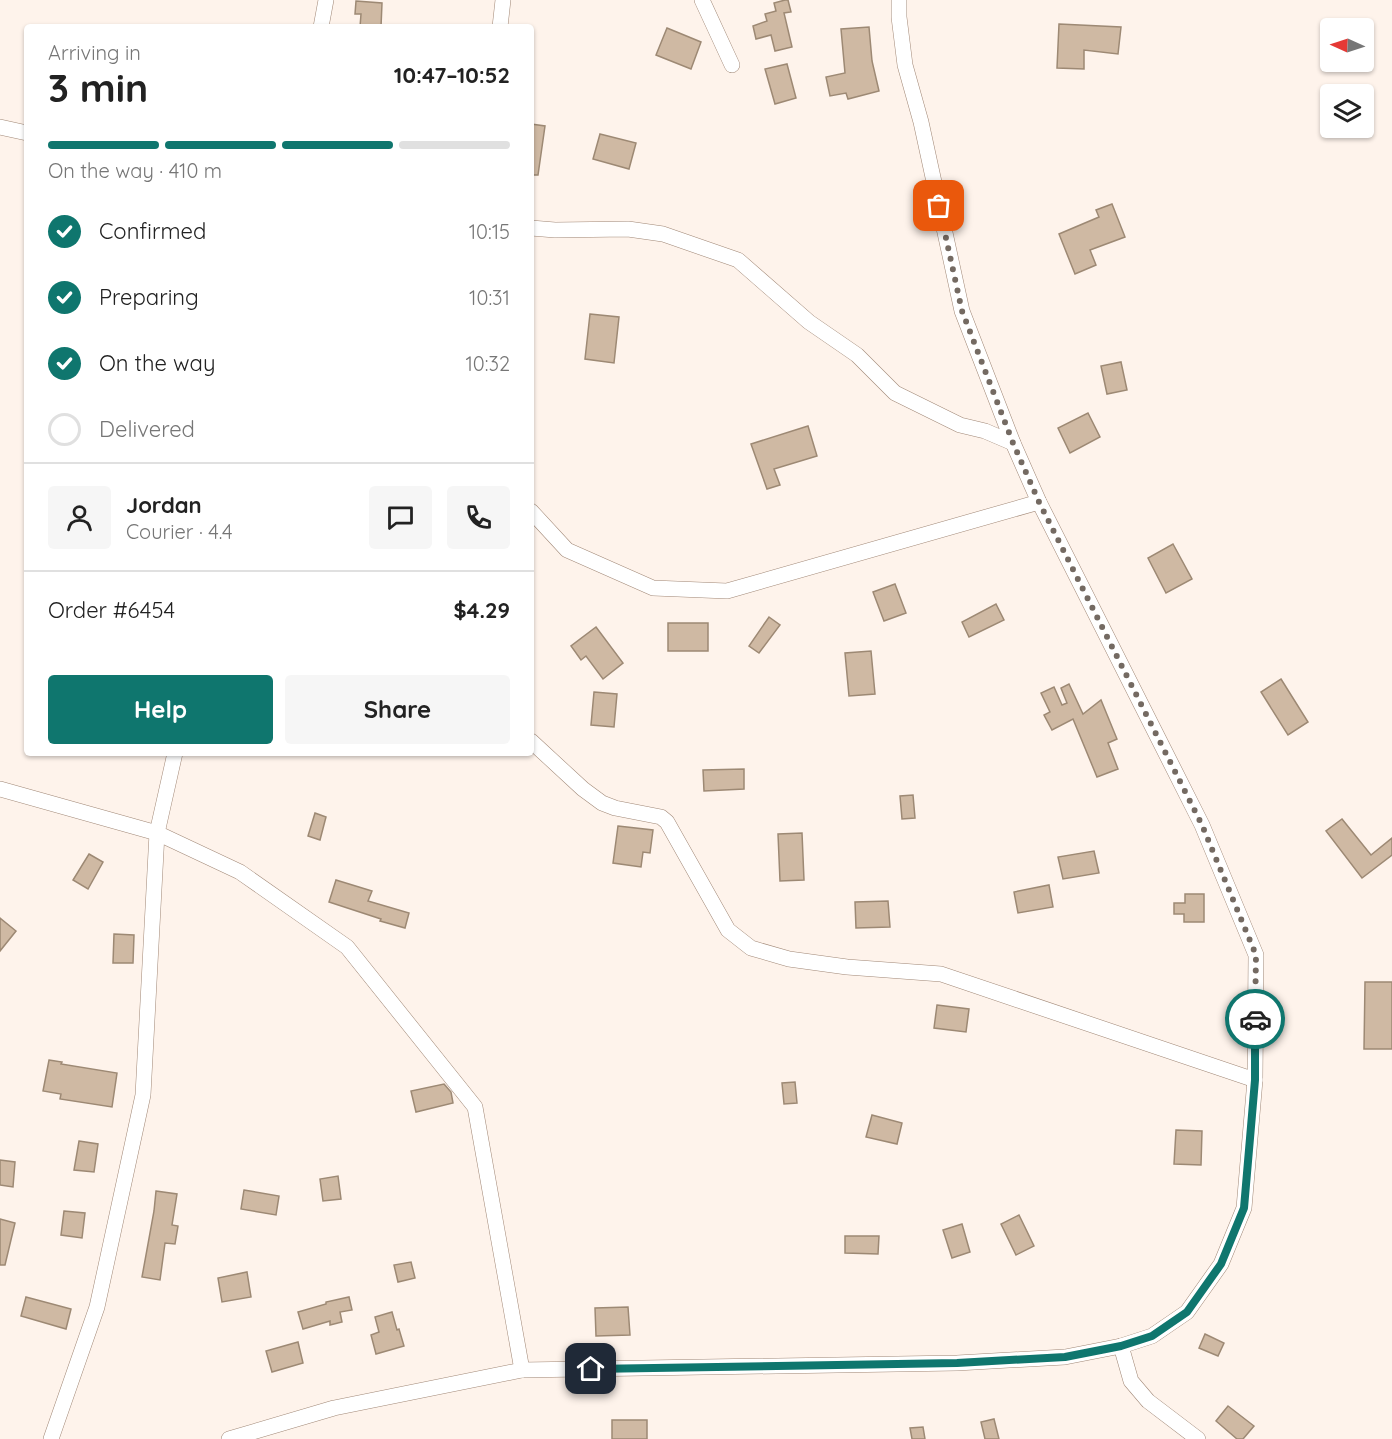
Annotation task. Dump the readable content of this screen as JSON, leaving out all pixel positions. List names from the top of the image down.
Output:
{
  "north": "left",
  "page": {
    "heading": ["3 min", "Arriving in", "10:47–10:52"],
    "panel": [
      "Jordan",
      "Courier · 4.4",
      "Order #6454",
      "$4.29"
    ],
    "bar": "On the way · 410 m",
    "list": [
      ["Confirmed", "10:15"],
      ["Preparing", "10:31"],
      ["On the way", "10:32"],
      "Delivered"
    ],
    "buttons": ["Help", "Share"]
  }
}
